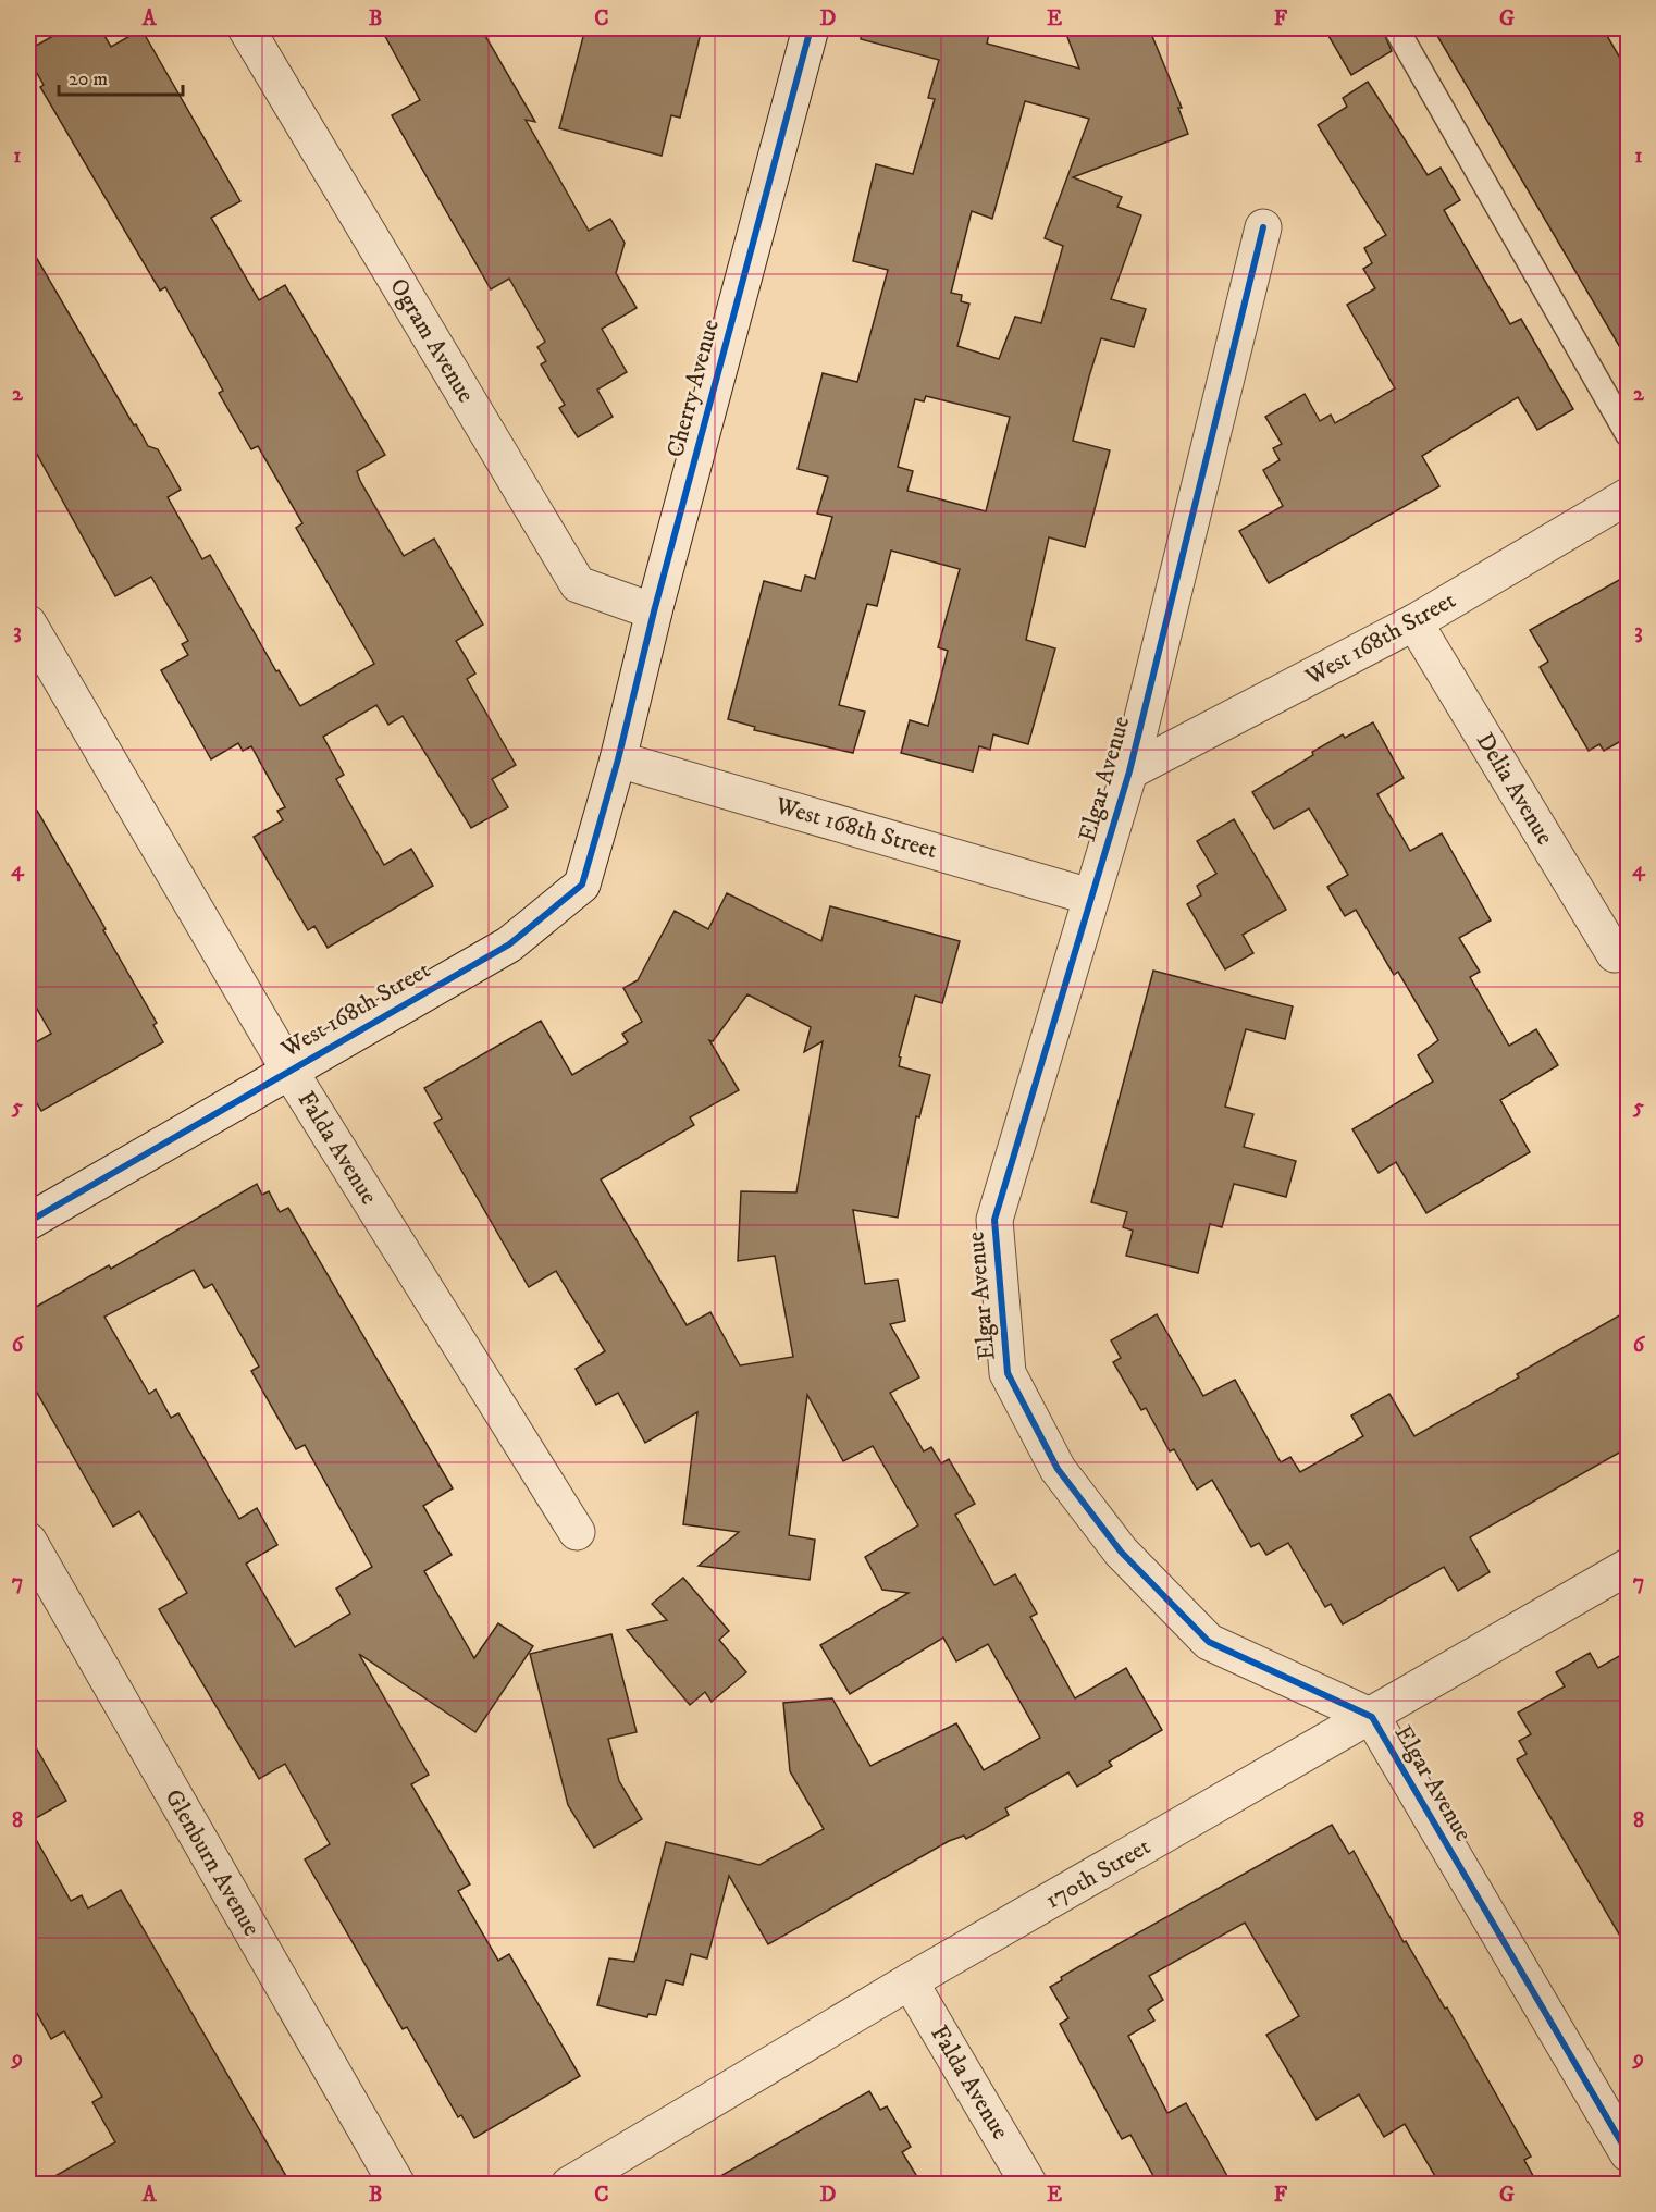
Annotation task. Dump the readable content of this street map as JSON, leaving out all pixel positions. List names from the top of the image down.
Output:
{
  "streets": {
    "street": [
      "Ogram Avenue",
      "Cherry Avenue",
      "West 168th Street",
      "Elgar Avenue",
      "Delia Avenue",
      "Falda Avenue",
      "Glenburn Avenue",
      "170th Street"
    ]
  },
  "crossings": [
    ["Ogram Avenue", "Cherry Avenue"],
    ["Cherry Avenue", "West 168th Street"],
    ["West 168th Street", "Elgar Avenue"],
    ["West 168th Street", "Delia Avenue"],
    ["West 168th Street", "Falda Avenue"],
    ["Elgar Avenue", "170th Street"],
    ["Falda Avenue", "170th Street"]
  ],
  "scale_bar": "20 m",
  "grid": {
    "columns": [
      "A",
      "B",
      "C",
      "D",
      "E",
      "F",
      "G"
    ],
    "rows": [
      "1",
      "2",
      "3",
      "4",
      "5",
      "6",
      "7",
      "8",
      "9"
    ]
  }
}
